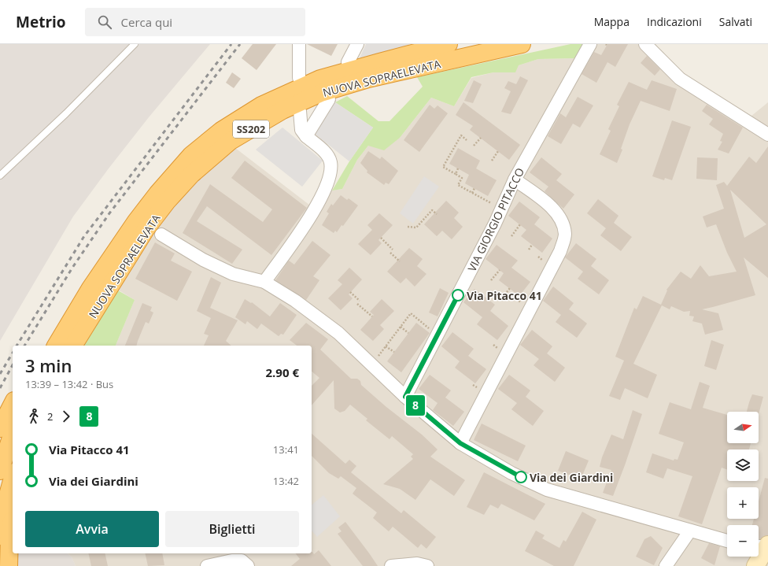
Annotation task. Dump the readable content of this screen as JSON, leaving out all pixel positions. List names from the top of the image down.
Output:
{
  "streets": {
    "highway": ["NUOVA SOPRAELEVATA", "SS202"],
    "street": ["VIA GIORGIO PITACCO"]
  },
  "places": ["Via Pitacco 41", "Via dei Giardini"],
  "lines": ["bus line 8"],
  "north": "right",
  "page": {
    "header": "Metrio",
    "search": "Cerca qui",
    "nav": ["Mappa", "Indicazioni", "Salvati"],
    "on_map": "8",
    "heading": ["3 min", "13:39 – 13:42 · Bus", "2.90 €"],
    "legs": ["2", "8"],
    "map_buttons": ["+", "−"],
    "list": [
      {
        "name": "Via Pitacco 41",
        "value": "13:41"
      },
      {
        "name": "Via dei Giardini",
        "value": "13:42"
      }
    ],
    "buttons": ["Avvia", "Biglietti"]
  }
}
